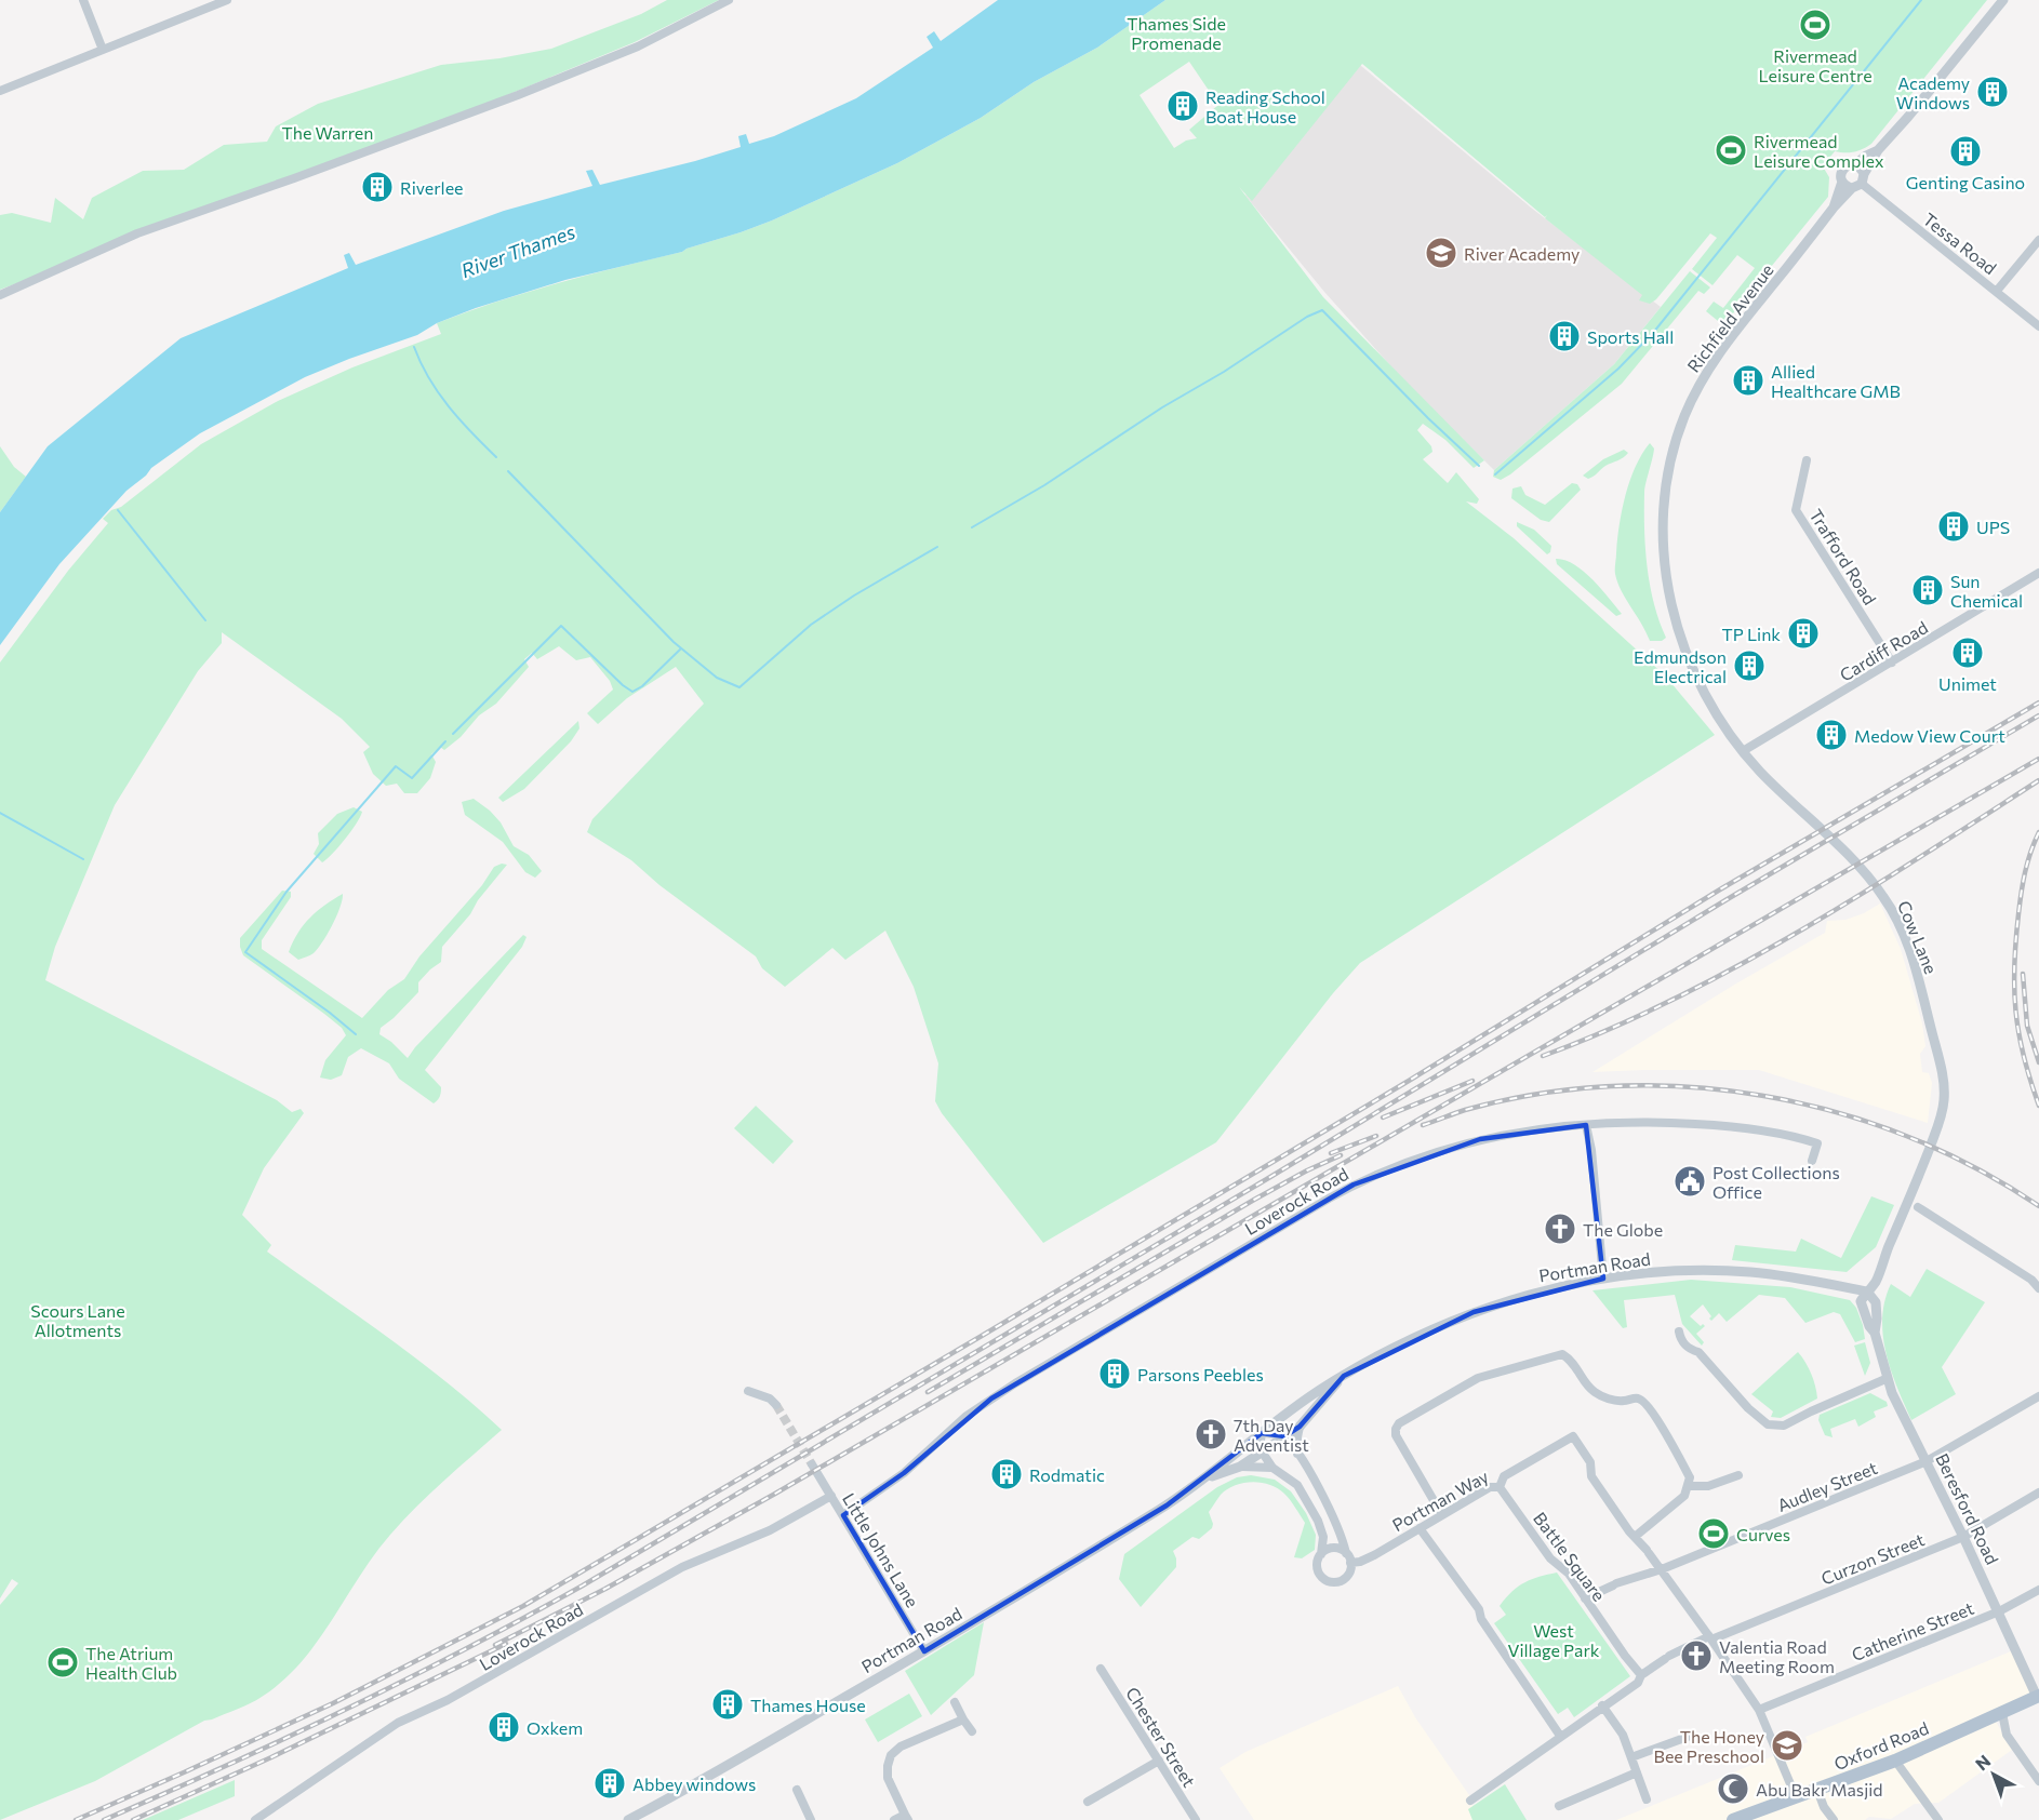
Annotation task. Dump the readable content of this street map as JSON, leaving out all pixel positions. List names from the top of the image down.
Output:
{
  "streets": {
    "main road": ["Oxford Road"],
    "street": [
      "Tessa Road",
      "Richfield Avenue",
      "Trafford Road",
      "Cardiff Road",
      "Cow Lane",
      "Loverock Road",
      "Portman Road",
      "Audley Street",
      "Portman Way",
      "Beresford Road",
      "Little Johns Lane",
      "Battle Square",
      "Curzon Street",
      "Catherine Street",
      "Chester Street"
    ]
  },
  "crossings": [
    ["Tessa Road", "Richfield Avenue"],
    ["Richfield Avenue", "Cow Lane"],
    ["Trafford Road", "Cardiff Road"],
    ["Cardiff Road", "Cow Lane"],
    ["Cow Lane", "Portman Road"],
    ["Cow Lane", "Beresford Road"],
    ["Loverock Road", "Little Johns Lane"],
    ["Portman Road", "Beresford Road"],
    ["Portman Road", "Little Johns Lane"],
    ["Audley Street", "Beresford Road"],
    ["Audley Street", "Battle Square"],
    ["Portman Way", "Battle Square"],
    ["Beresford Road", "Curzon Street"],
    ["Beresford Road", "Catherine Street"],
    ["Beresford Road", "Oxford Road"],
    ["Battle Square", "Curzon Street"]
  ],
  "water": ["River Thames"],
  "parks": [
    "Thames Side Promenade",
    "The Warren",
    "Scours Lane Allotments",
    "West Village Park"
  ],
  "places": {
    "sports": [
      "Rivermead Leisure Centre",
      "Rivermead Leisure Complex",
      "Curves",
      "The Atrium Health Club"
    ],
    "building": [
      "Academy Windows",
      "Reading School Boat House",
      "Genting Casino",
      "Riverlee",
      "Sports Hall",
      "Allied Healthcare GMB",
      "UPS",
      "Sun Chemical",
      "TP Link",
      "Unimet",
      "Edmundson Electrical",
      "Medow View Court",
      "Parsons Peebles",
      "Rodmatic",
      "Thames House",
      "Oxkem",
      "Abbey windows"
    ],
    "school or university": ["River Academy", "The Honey Bee Preschool"],
    "public building": ["Post Collections Office"],
    "church": ["The Globe", "7th Day Adventist", "Valentia Road Meeting Room"],
    "mosque": ["Abu Bakr Masjid"]
  },
  "north": "top left"
}
